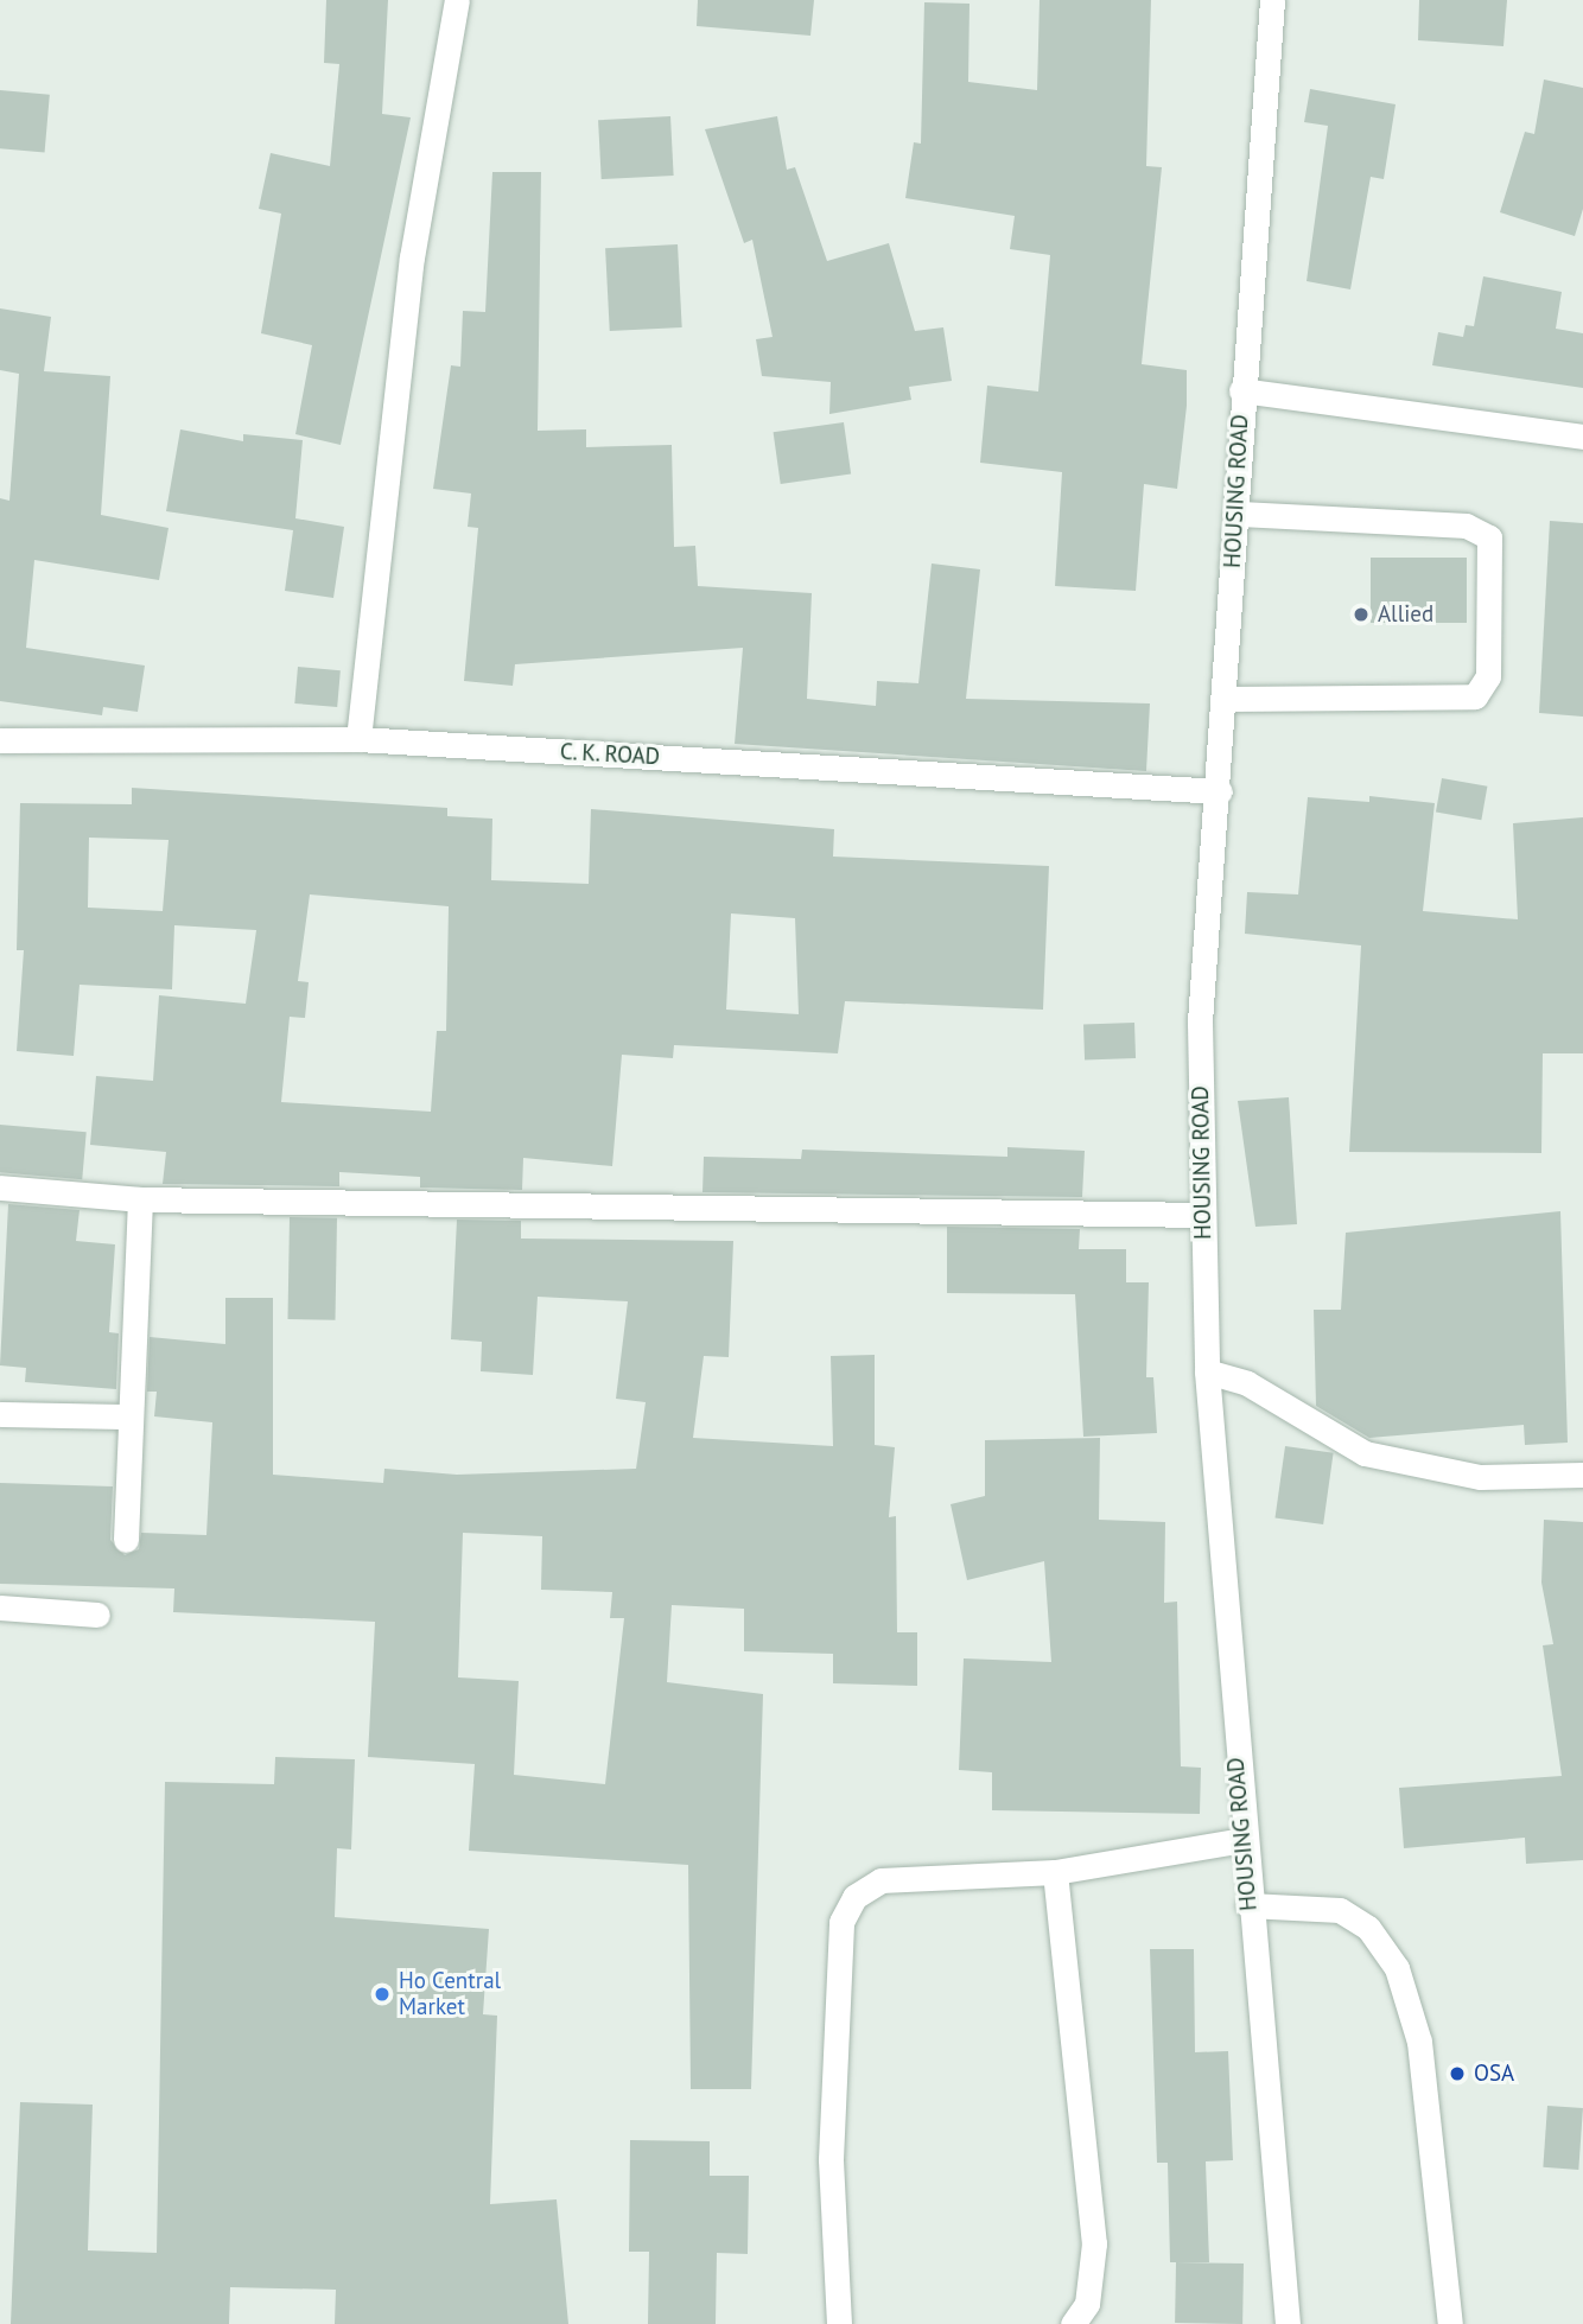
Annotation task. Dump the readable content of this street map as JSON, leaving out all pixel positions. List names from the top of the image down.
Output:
{
  "streets": {
    "street": ["HOUSING ROAD", "C. K. ROAD"]
  },
  "crossings": [
    ["HOUSING ROAD", "C. K. ROAD"]
  ],
  "places": ["Allied", "Ho Central Market", "OSA"]
}
